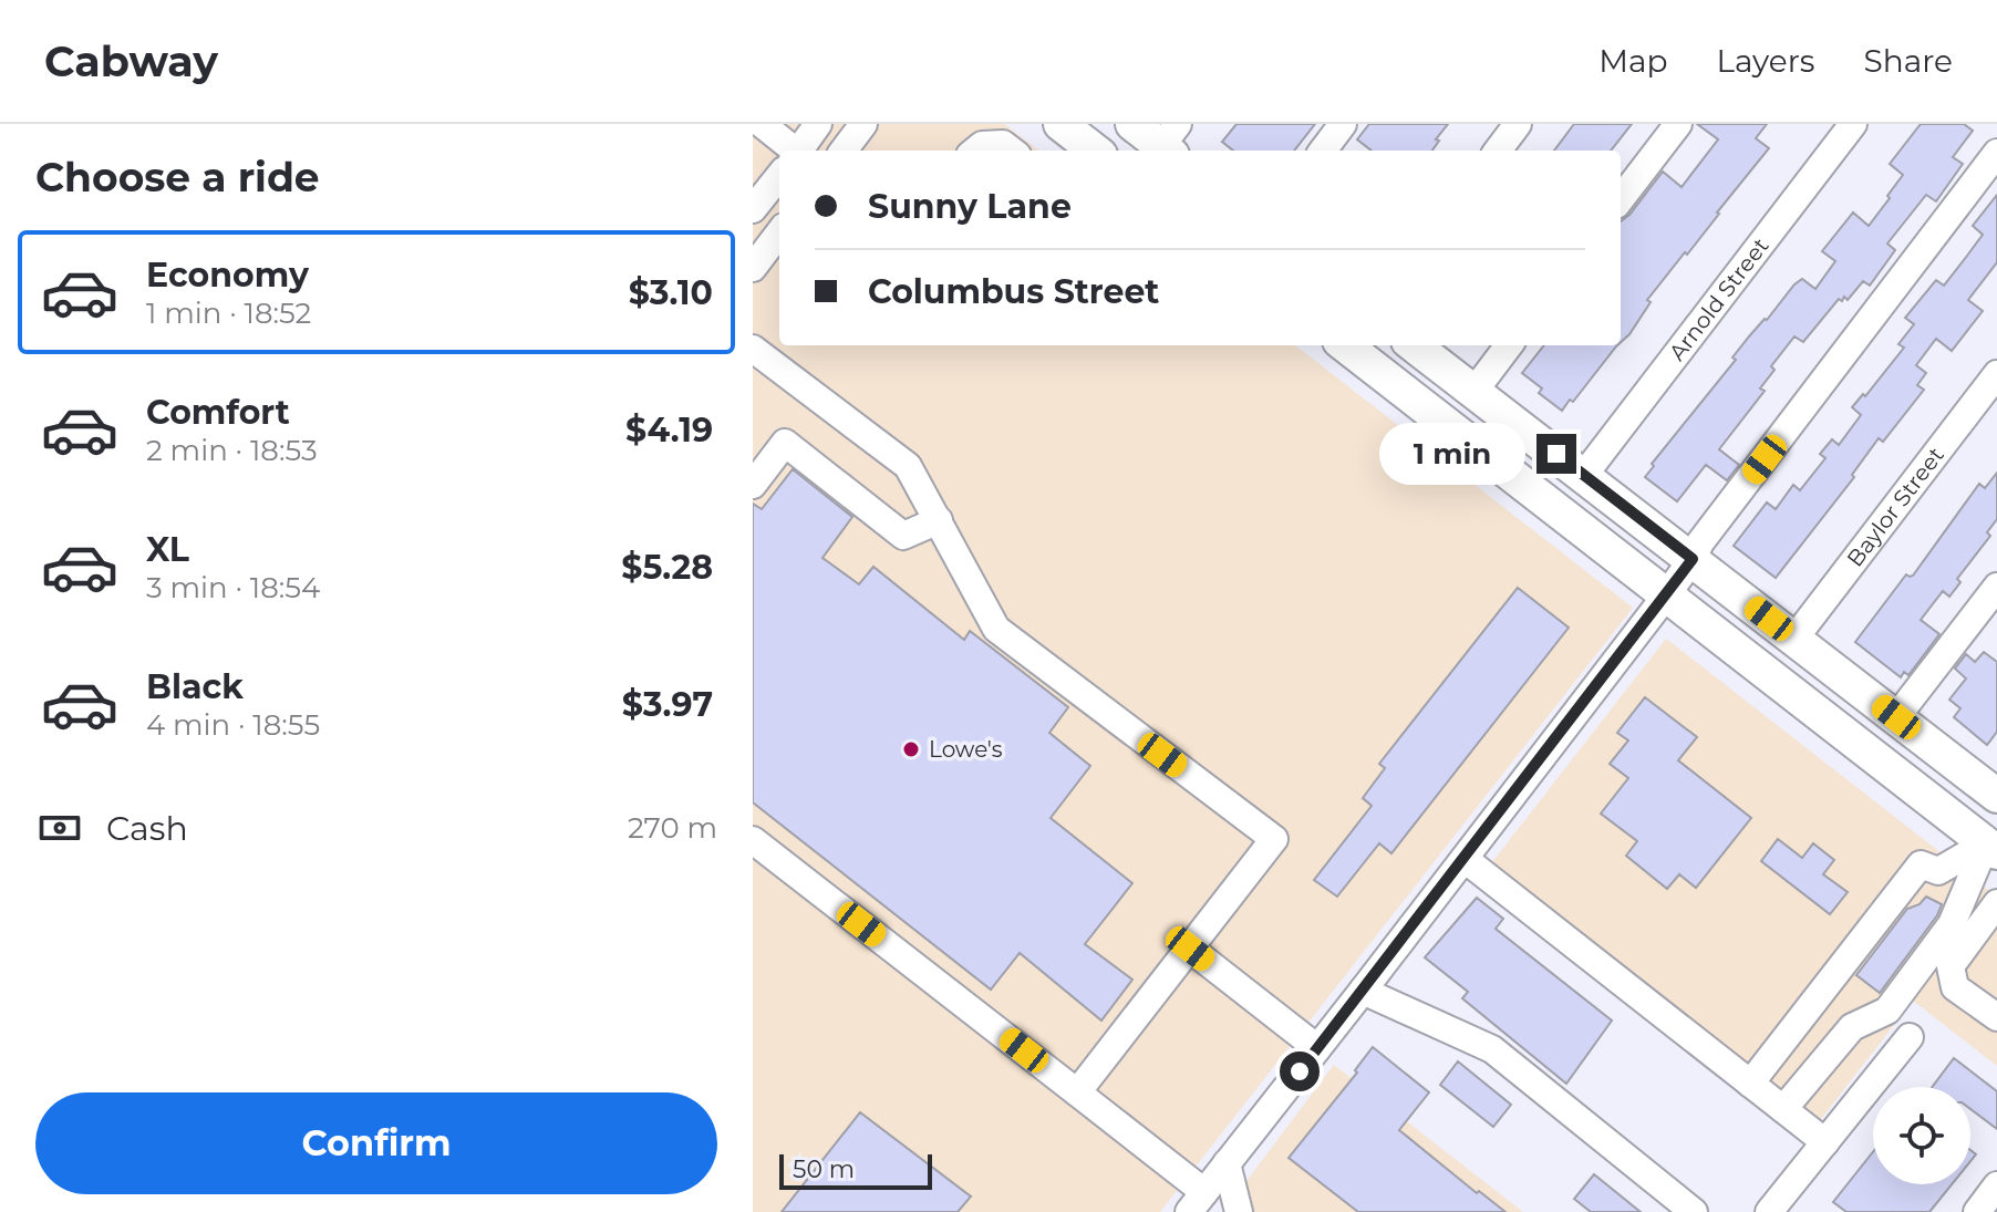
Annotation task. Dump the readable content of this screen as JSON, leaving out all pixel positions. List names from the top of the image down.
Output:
{
  "streets": {
    "street": ["Arnold Street", "Baylor Street"]
  },
  "places": ["Lowe's"],
  "scale_bar": "50 m",
  "page": {
    "header": "Cabway",
    "nav": ["Map", "Layers", "Share"],
    "heading": "Choose a ride",
    "banner": ["Sunny Lane", "Columbus Street"],
    "list": [
      {
        "name": "Economy",
        "note": "1 min · 18:52",
        "value": "$3.10"
      },
      {
        "name": "Comfort",
        "note": "2 min · 18:53",
        "value": "$4.19"
      },
      {
        "name": "XL",
        "note": "3 min · 18:54",
        "value": "$5.28"
      },
      {
        "name": "Black",
        "note": "4 min · 18:55",
        "value": "$3.97"
      }
    ],
    "bubble": "1 min",
    "pay": ["Cash", "270 m"],
    "buttons": "Confirm",
    "scale": "50 m"
  }
}
